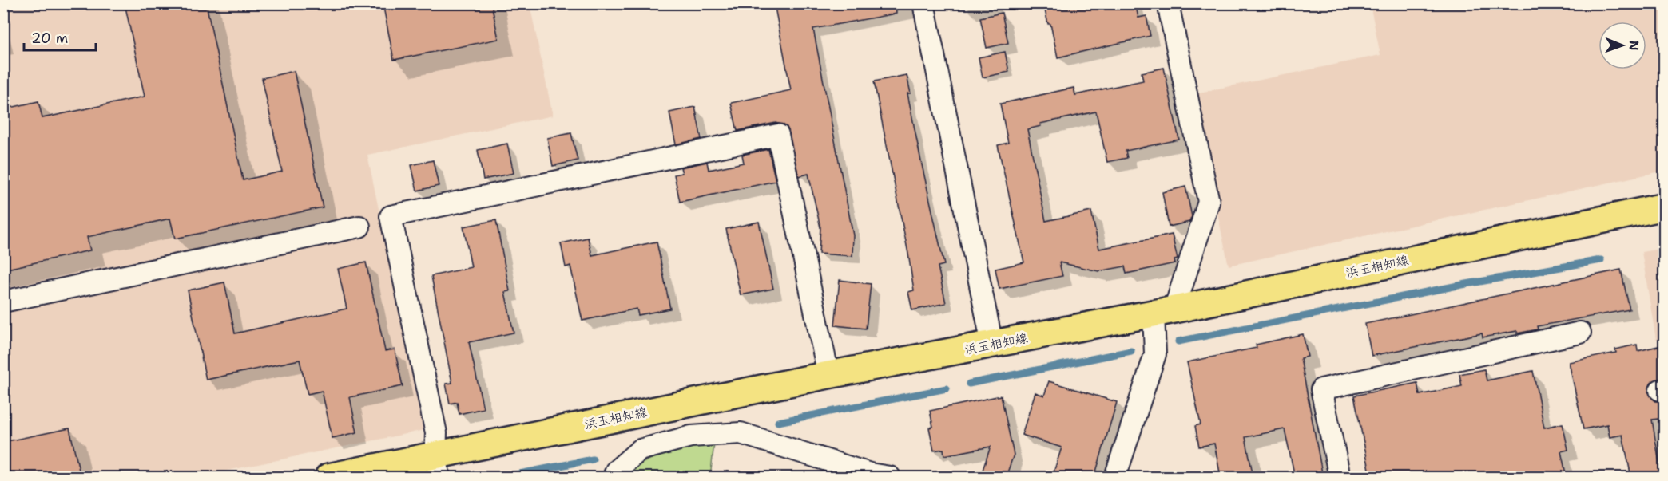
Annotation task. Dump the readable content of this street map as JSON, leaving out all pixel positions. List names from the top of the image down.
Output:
{
  "streets": {
    "main road": ["浜玉相知線"]
  },
  "scale_bar": "20 m",
  "north": "right"
}
